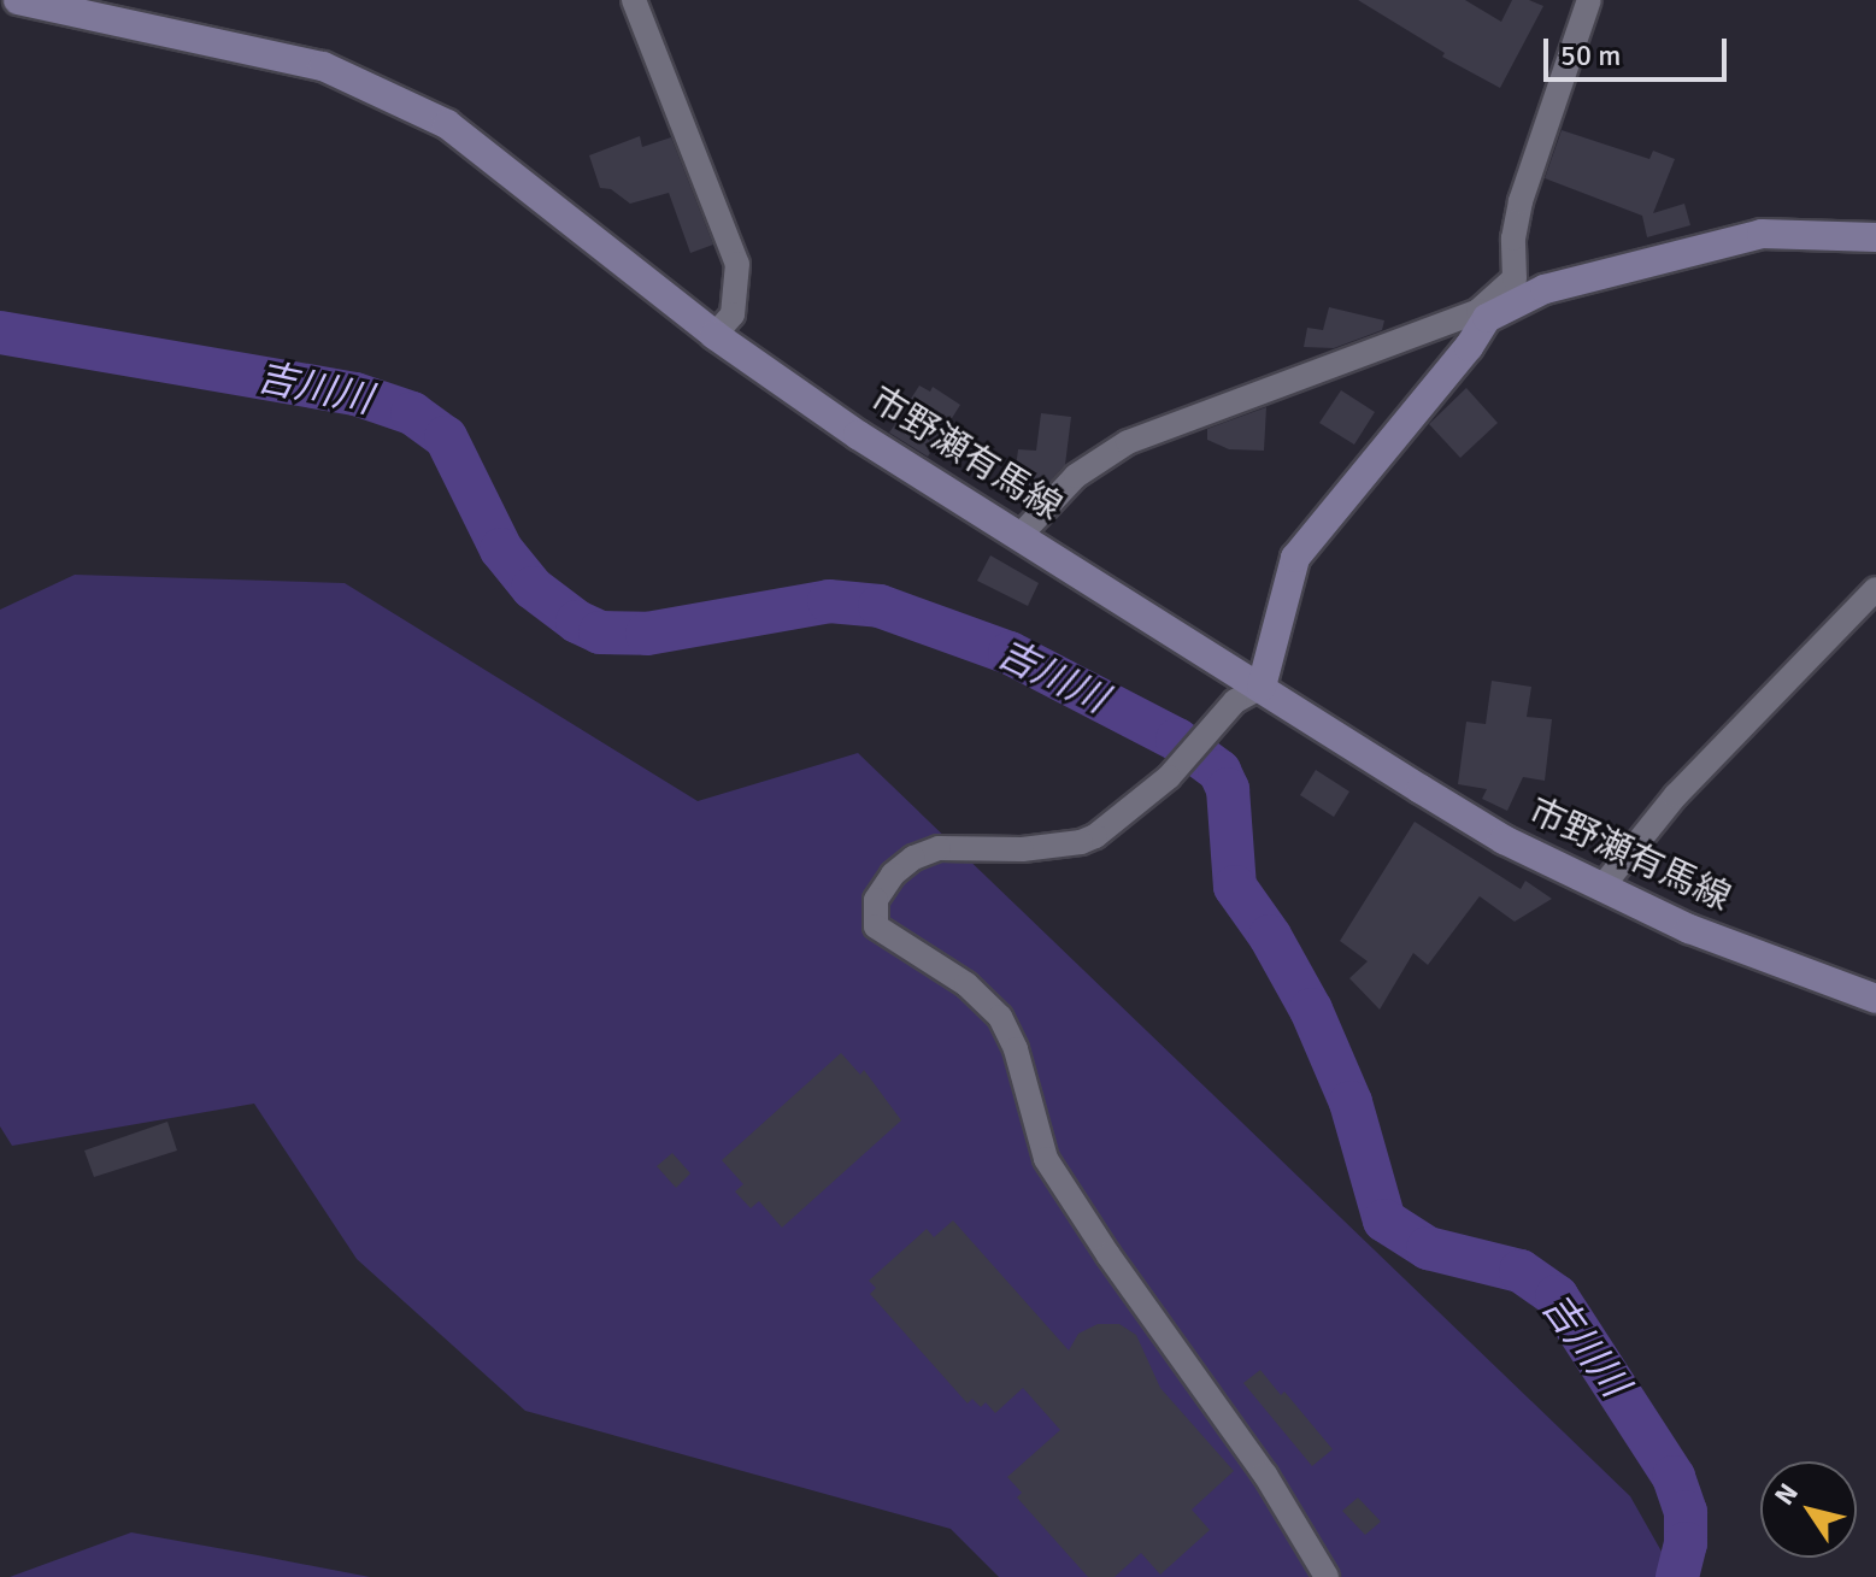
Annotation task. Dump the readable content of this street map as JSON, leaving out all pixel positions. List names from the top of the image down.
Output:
{
  "streets": {
    "main road": ["市野瀬有馬線"]
  },
  "water": ["吉川川"],
  "scale_bar": "50 m",
  "north": "top left"
}
